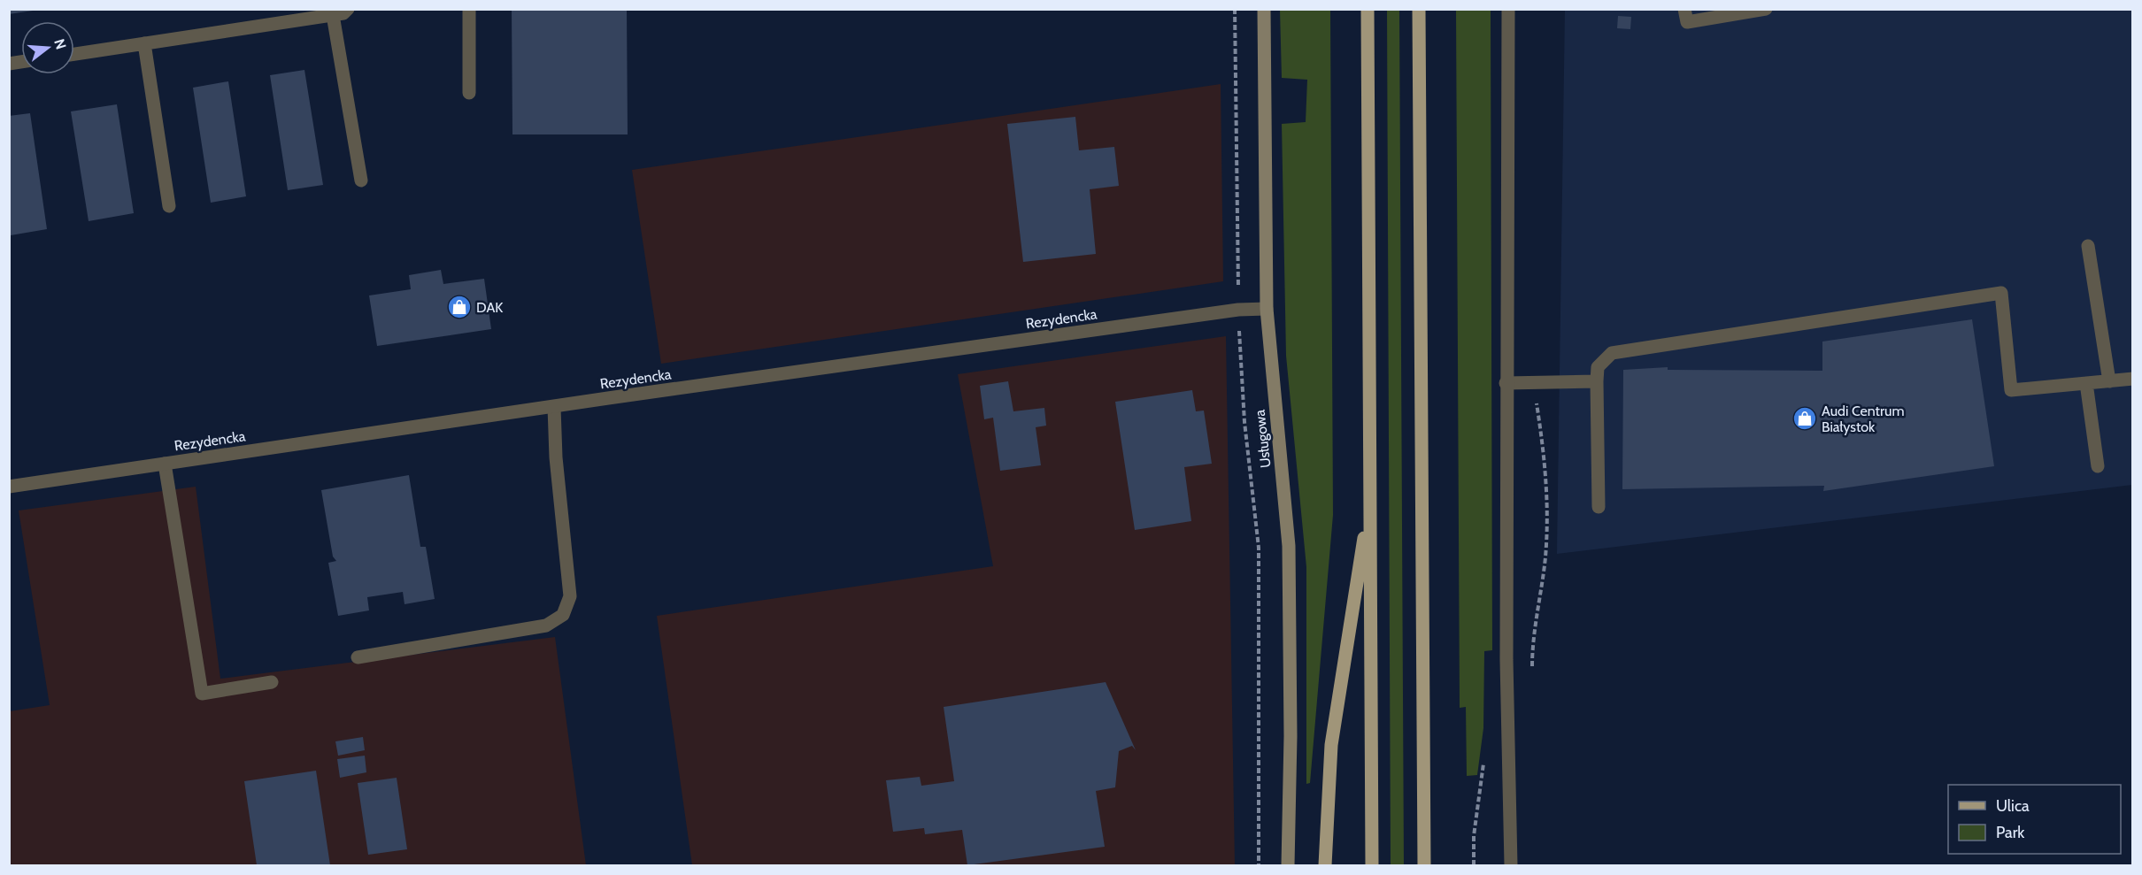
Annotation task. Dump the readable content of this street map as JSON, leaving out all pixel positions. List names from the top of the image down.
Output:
{
  "streets": {
    "street": ["Rezydencka", "Usługowa"]
  },
  "crossings": [
    ["Rezydencka", "Usługowa"]
  ],
  "places": {
    "shop": ["DAK", "Audi Centrum Białystok"]
  },
  "legend": ["Ulica", "Park"],
  "north": "right"
}
